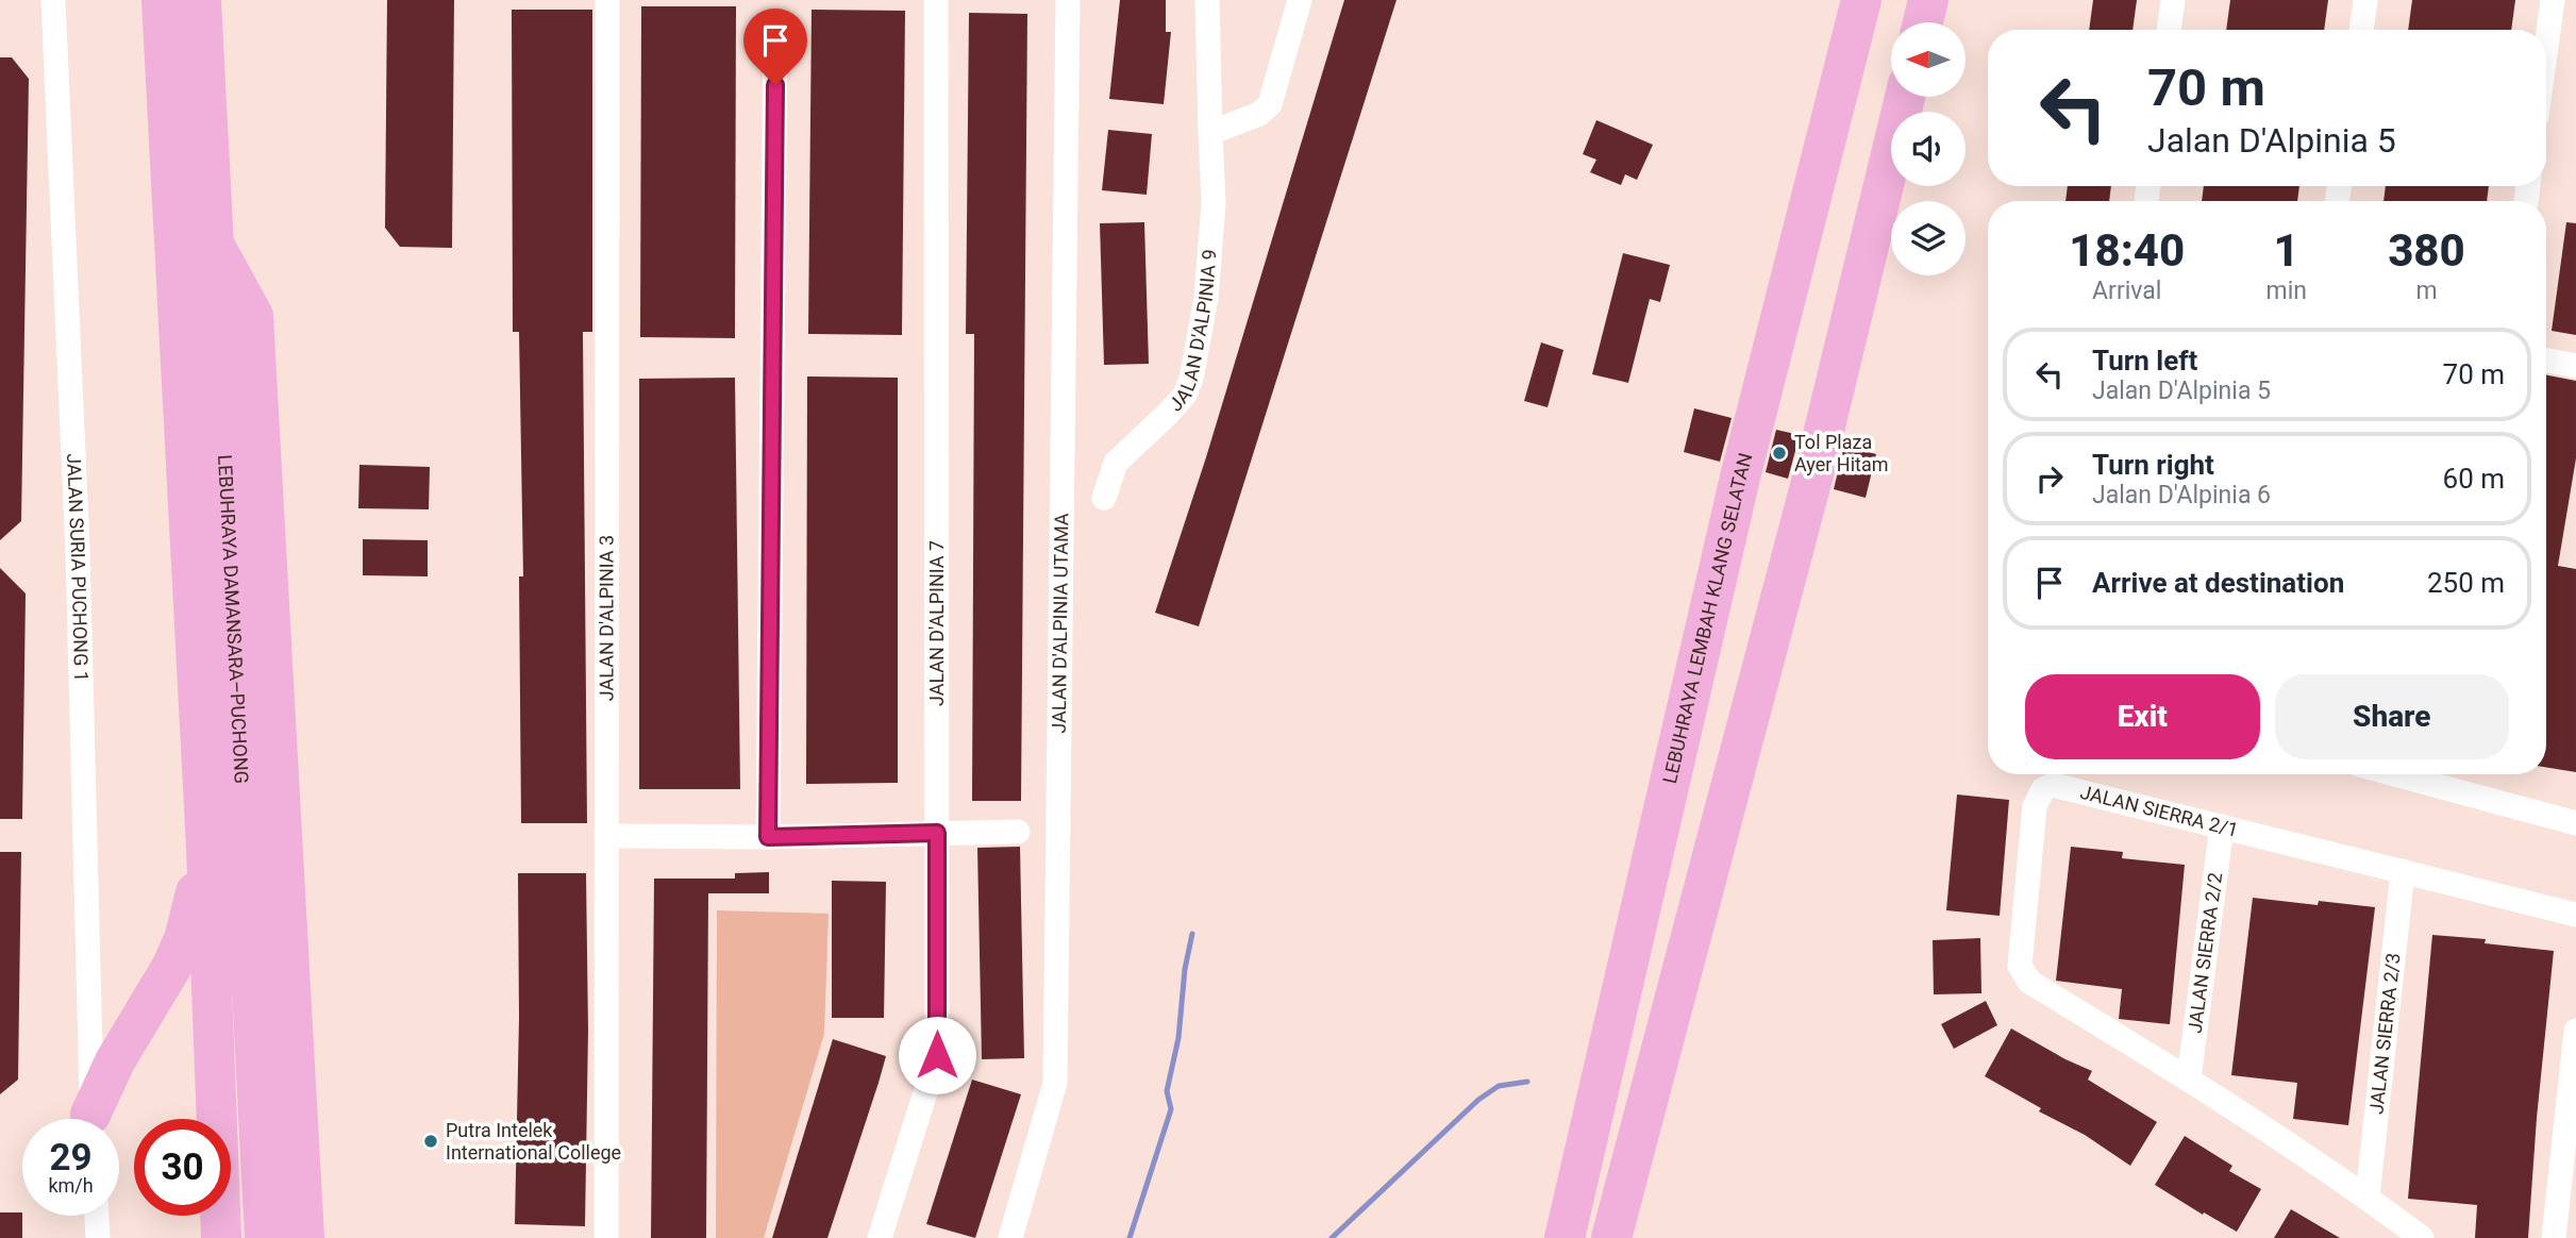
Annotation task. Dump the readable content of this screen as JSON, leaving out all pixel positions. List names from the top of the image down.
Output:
{
  "streets": {
    "highway": ["LEBUHRAYA LEMBAH KLANG SELATAN", "LEBUHRAYA DAMANSARA–PUCHONG"],
    "street": [
      "JALAN D'ALPINIA 9",
      "JALAN SURIA PUCHONG 1",
      "JALAN D'ALPINIA 3",
      "JALAN D'ALPINIA UTAMA",
      "JALAN D'ALPINIA 7",
      "JALAN SIERRA 2/1",
      "JALAN SIERRA 2/2",
      "JALAN SIERRA 2/3"
    ]
  },
  "crossings": [
    ["JALAN SIERRA 2/1", "JALAN SIERRA 2/2"],
    ["JALAN SIERRA 2/1", "JALAN SIERRA 2/3"]
  ],
  "places": ["Tol Plaza Ayer Hitam", "Putra Intelek International College"],
  "north": "left",
  "page": {
    "turn": ["70 m", "Jalan D'Alpinia 5"],
    "eta": [
      "18:40",
      "Arrival",
      "1",
      "min",
      "380",
      "m"
    ],
    "list": [
      {
        "name": "Turn left",
        "note": "Jalan D'Alpinia 5",
        "value": "70 m"
      },
      {
        "name": "Turn right",
        "note": "Jalan D'Alpinia 6",
        "value": "60 m"
      },
      {
        "name": "Arrive at destination",
        "value": "250 m"
      }
    ],
    "buttons": ["Exit", "Share"],
    "speed": "29 km/h",
    "limit": "30"
  }
}
